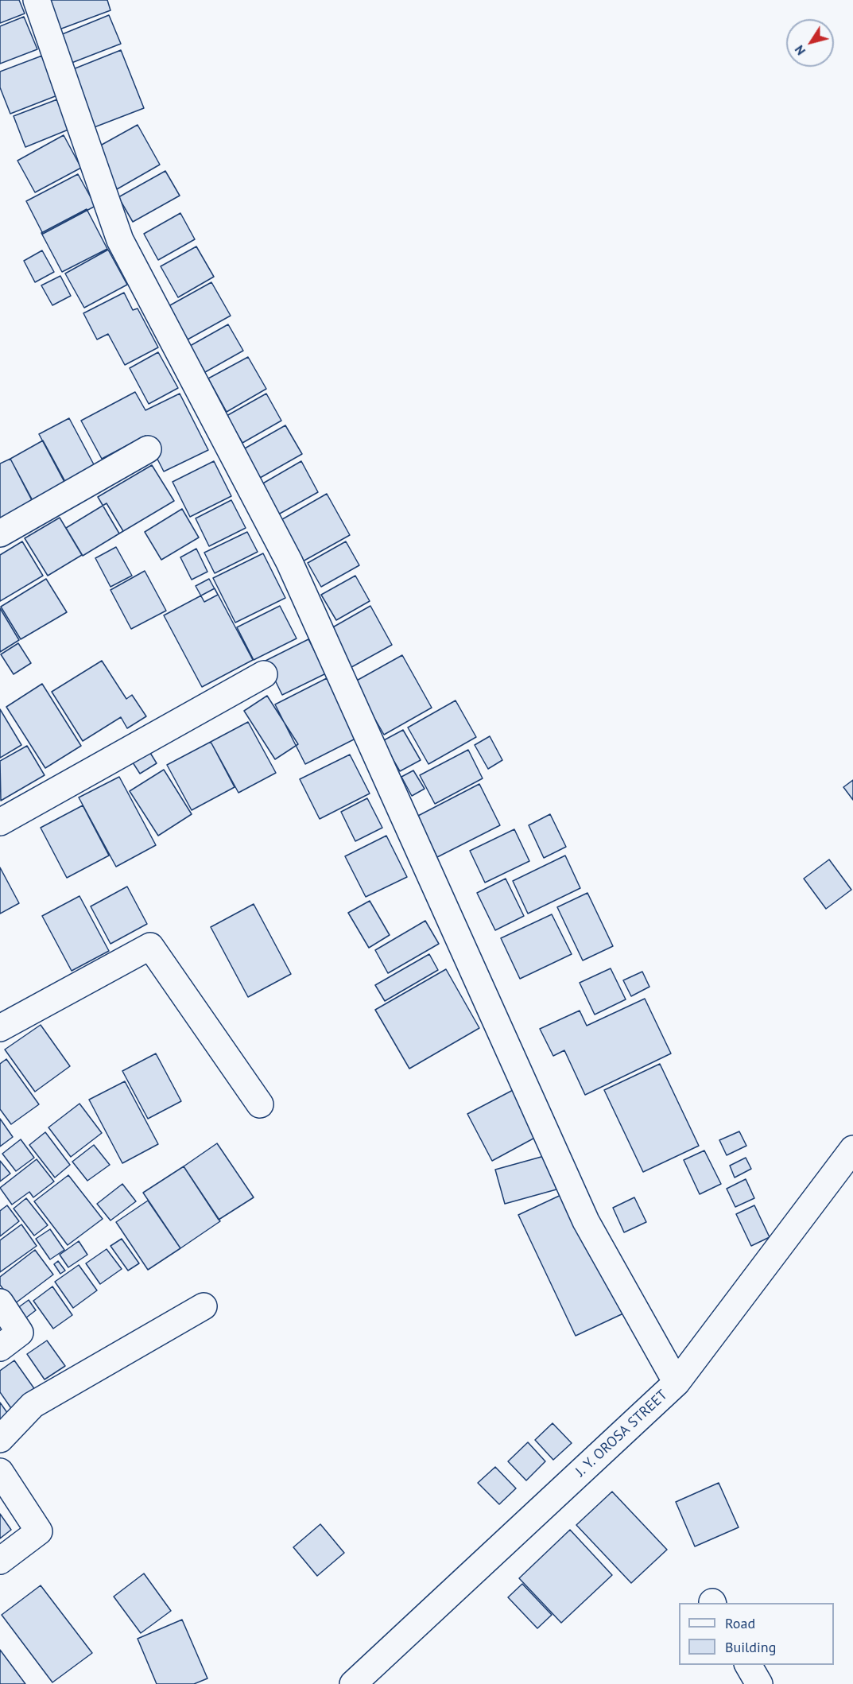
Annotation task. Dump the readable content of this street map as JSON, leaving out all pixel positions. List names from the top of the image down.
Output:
{
  "streets": {
    "street": ["J. Y. OROSA STREET"]
  },
  "legend": ["Road", "Building"],
  "north": "bottom left"
}
